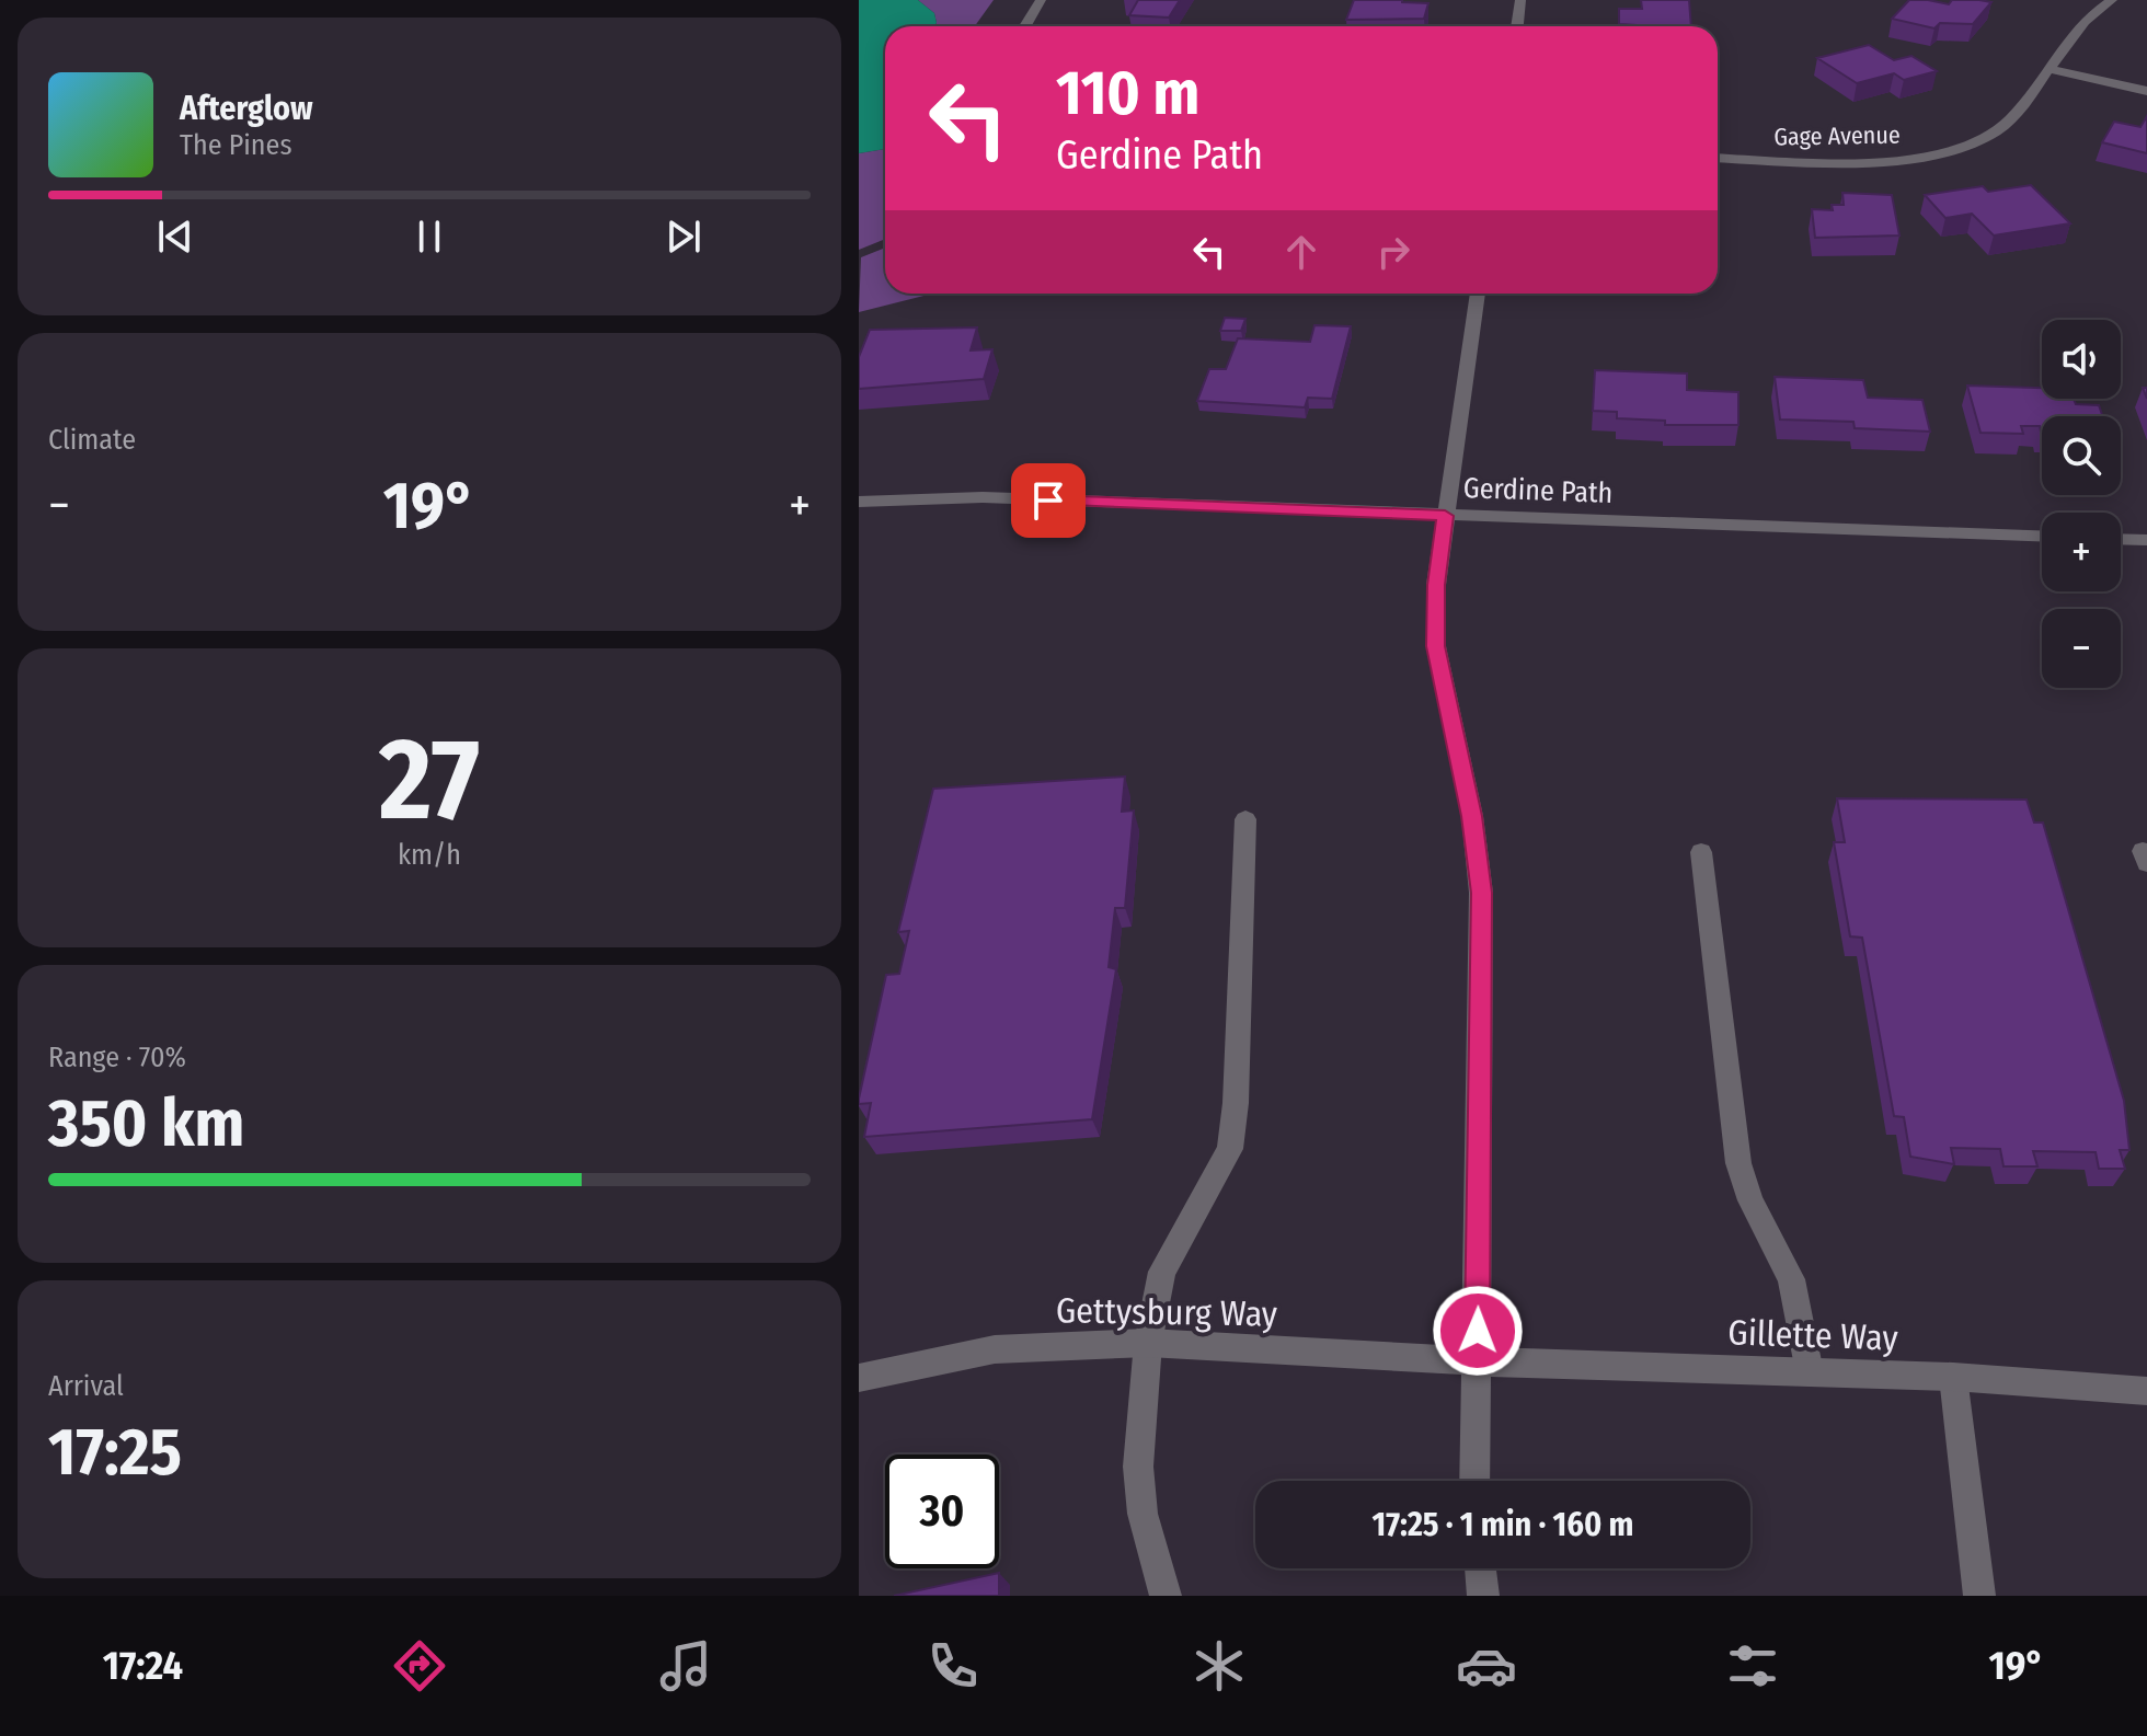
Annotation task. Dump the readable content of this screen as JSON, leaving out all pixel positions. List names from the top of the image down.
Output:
{
  "streets": {
    "street": [
      "Gage Avenue",
      "Gerdine Path",
      "Gettysburg Way",
      "Gillette Way"
    ]
  },
  "crossings": [
    ["Gettysburg Way", "Gillette Way"]
  ],
  "page": {
    "turn": ["110 m", "Gerdine Path"],
    "song": ["Afterglow", "The Pines"],
    "map_buttons": ["+", "−"],
    "tile": [
      "Climate",
      ["27", "km/h"],
      ["Range · 70%", "350 km"],
      ["Arrival", "17:25"]
    ],
    "heat": ["−", "19°", "+"],
    "limit": "30",
    "trip": "17:25 · 1 min · 160 m",
    "tabs": ["17:24", "19°"]
  }
}
